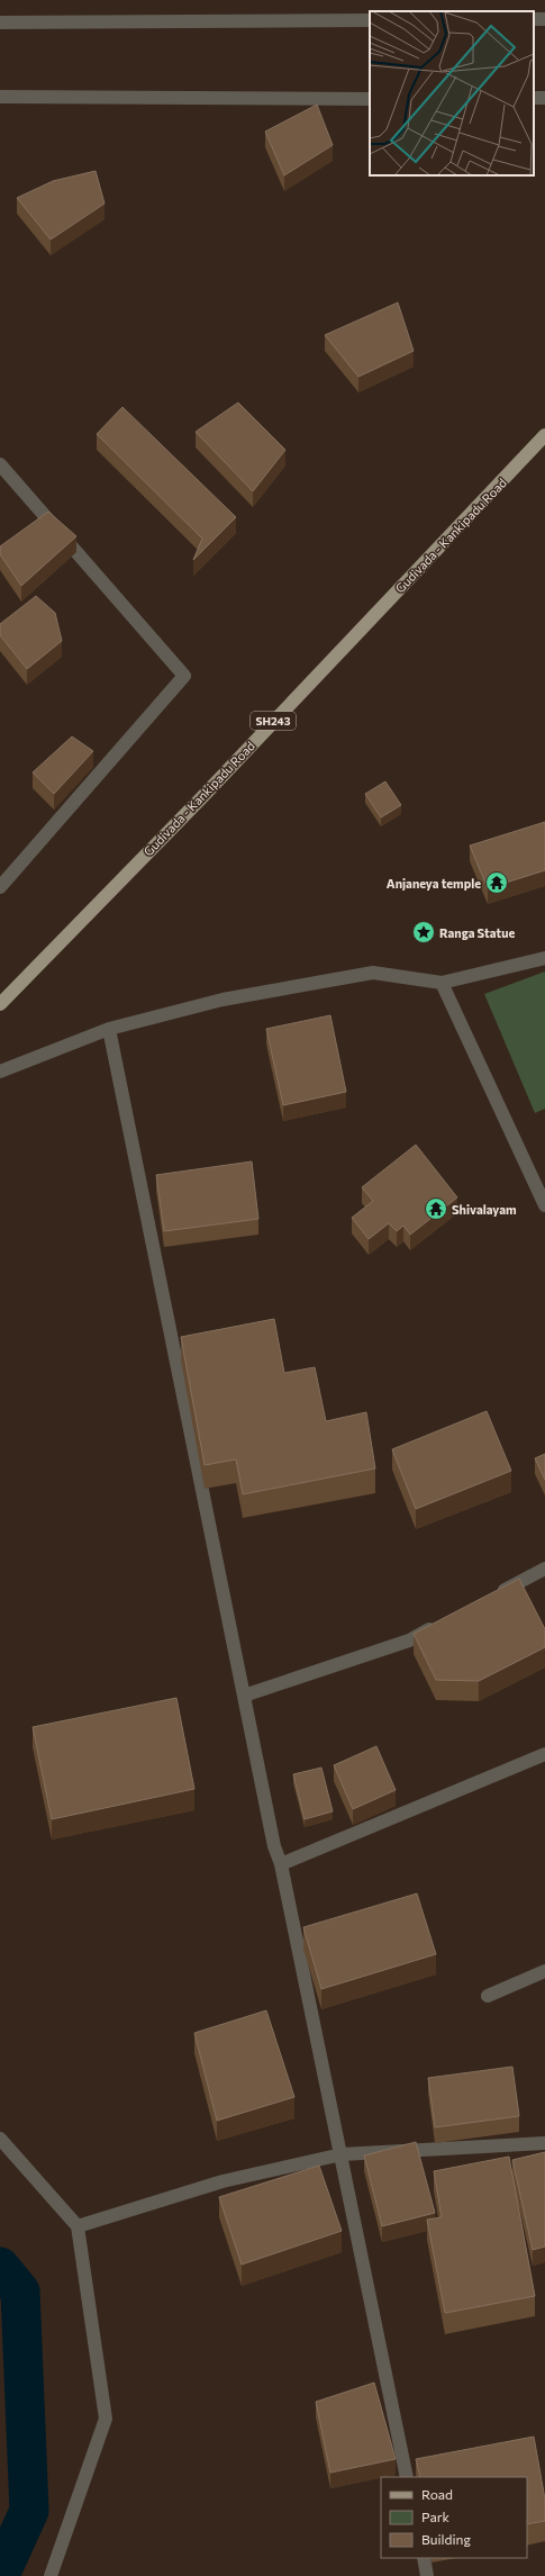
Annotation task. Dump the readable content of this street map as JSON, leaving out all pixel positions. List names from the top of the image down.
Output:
{
  "streets": {
    "main road": ["Gudivada - Kankipadu Road", "SH243"]
  },
  "places": {
    "temple": ["Anjaneya temple", "Shivalayam"],
    "place": ["Ranga Statue"]
  },
  "legend": ["Road", "Park", "Building"]
}
